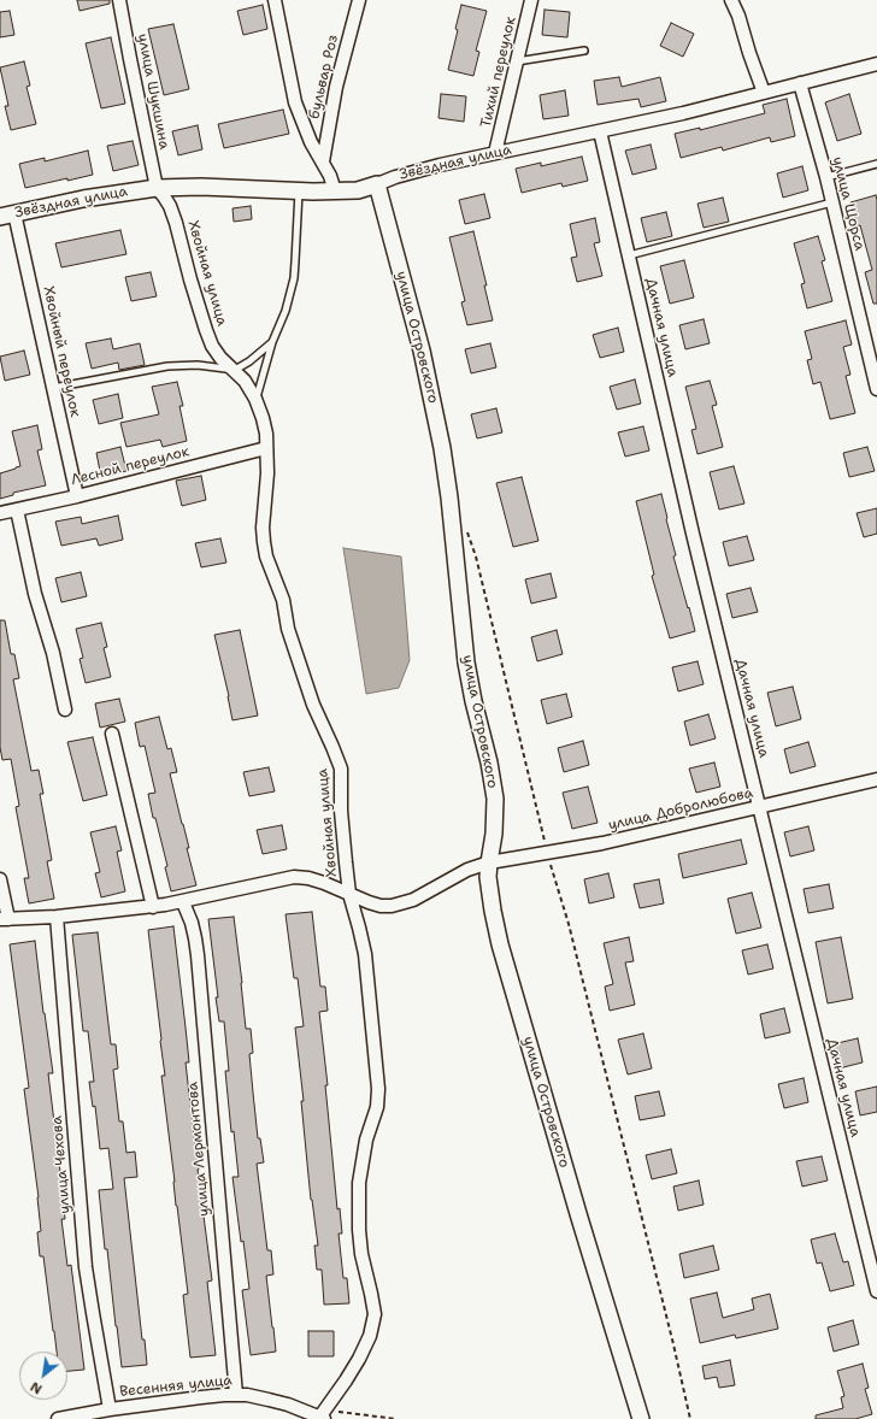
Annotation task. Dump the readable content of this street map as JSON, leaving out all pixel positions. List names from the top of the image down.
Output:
{
  "streets": {
    "street": [
      "Тихий переулок",
      "бульвар Роз",
      "улица Шукшина",
      "Звёздная улица",
      "улица Щорса",
      "Хвойная улица",
      "Дачная улица",
      "улица Островского",
      "Хвойный переулок",
      "Лесной переулок",
      "улица Добролюбова",
      "улица Лермонтова",
      "улица Чехова",
      "Весенняя улица"
    ]
  },
  "crossings": [
    ["Тихий переулок", "Звёздная улица"],
    ["улица Шукшина", "Звёздная улица"],
    ["улица Шукшина", "Хвойная улица"],
    ["Звёздная улица", "улица Щорса"],
    ["Звёздная улица", "Хвойная улица"],
    ["Звёздная улица", "Дачная улица"],
    ["Звёздная улица", "улица Островского"],
    ["Звёздная улица", "Хвойный переулок"],
    ["Хвойная улица", "Лесной переулок"],
    ["Хвойная улица", "улица Добролюбова"],
    ["Хвойная улица", "Весенняя улица"],
    ["Дачная улица", "улица Добролюбова"],
    ["улица Островского", "улица Добролюбова"],
    ["Хвойный переулок", "Лесной переулок"],
    ["улица Добролюбова", "улица Лермонтова"],
    ["улица Добролюбова", "улица Чехова"],
    ["улица Лермонтова", "Весенняя улица"],
    ["улица Чехова", "Весенняя улица"]
  ],
  "north": "bottom left"
}
